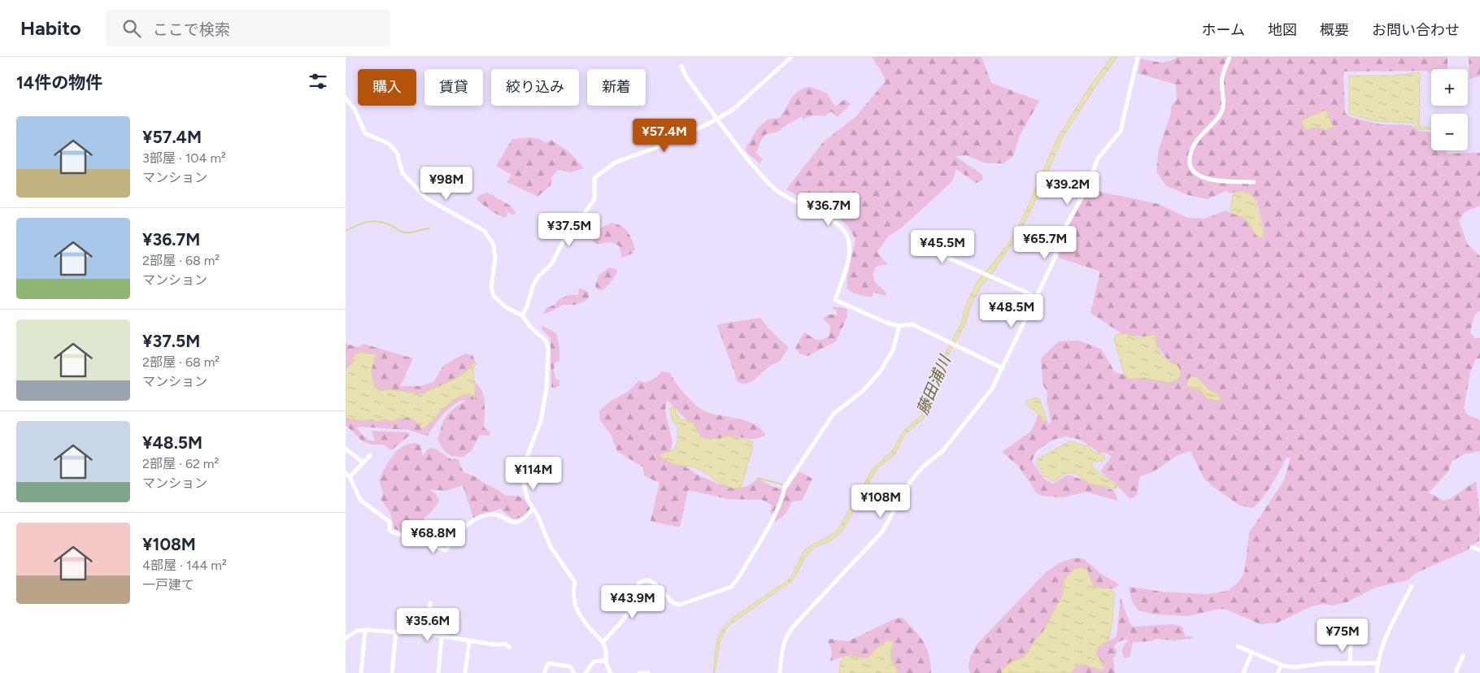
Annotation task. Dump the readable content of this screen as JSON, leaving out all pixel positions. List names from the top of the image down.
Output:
{
  "water": ["藤田浦川"],
  "page": {
    "header": "Habito",
    "search": "ここで検索",
    "nav": [
      "ホーム",
      "地図",
      "概要",
      "お問い合わせ"
    ],
    "heading": "14件の物件",
    "map_buttons": ["+", "−"],
    "chip": [
      "購入",
      "賃貸",
      "絞り込み",
      "新着"
    ],
    "list": [
      {
        "name": "¥57.4M",
        "note": "3部屋 · 104 m² · マンション"
      },
      {
        "name": "¥36.7M",
        "note": "2部屋 · 68 m² · マンション"
      },
      {
        "name": "¥37.5M",
        "note": "2部屋 · 68 m² · マンション"
      },
      {
        "name": "¥48.5M",
        "note": "2部屋 · 62 m² · マンション"
      },
      {
        "name": "¥108M",
        "note": "4部屋 · 144 m² · 一戸建て"
      }
    ],
    "price": [
      "¥57.4M",
      "¥98M",
      "¥39.2M",
      "¥36.7M",
      "¥37.5M",
      "¥65.7M",
      "¥45.5M",
      "¥48.5M",
      "¥114M",
      "¥108M",
      "¥68.8M",
      "¥43.9M",
      "¥35.6M",
      "¥75M"
    ]
  }
}
